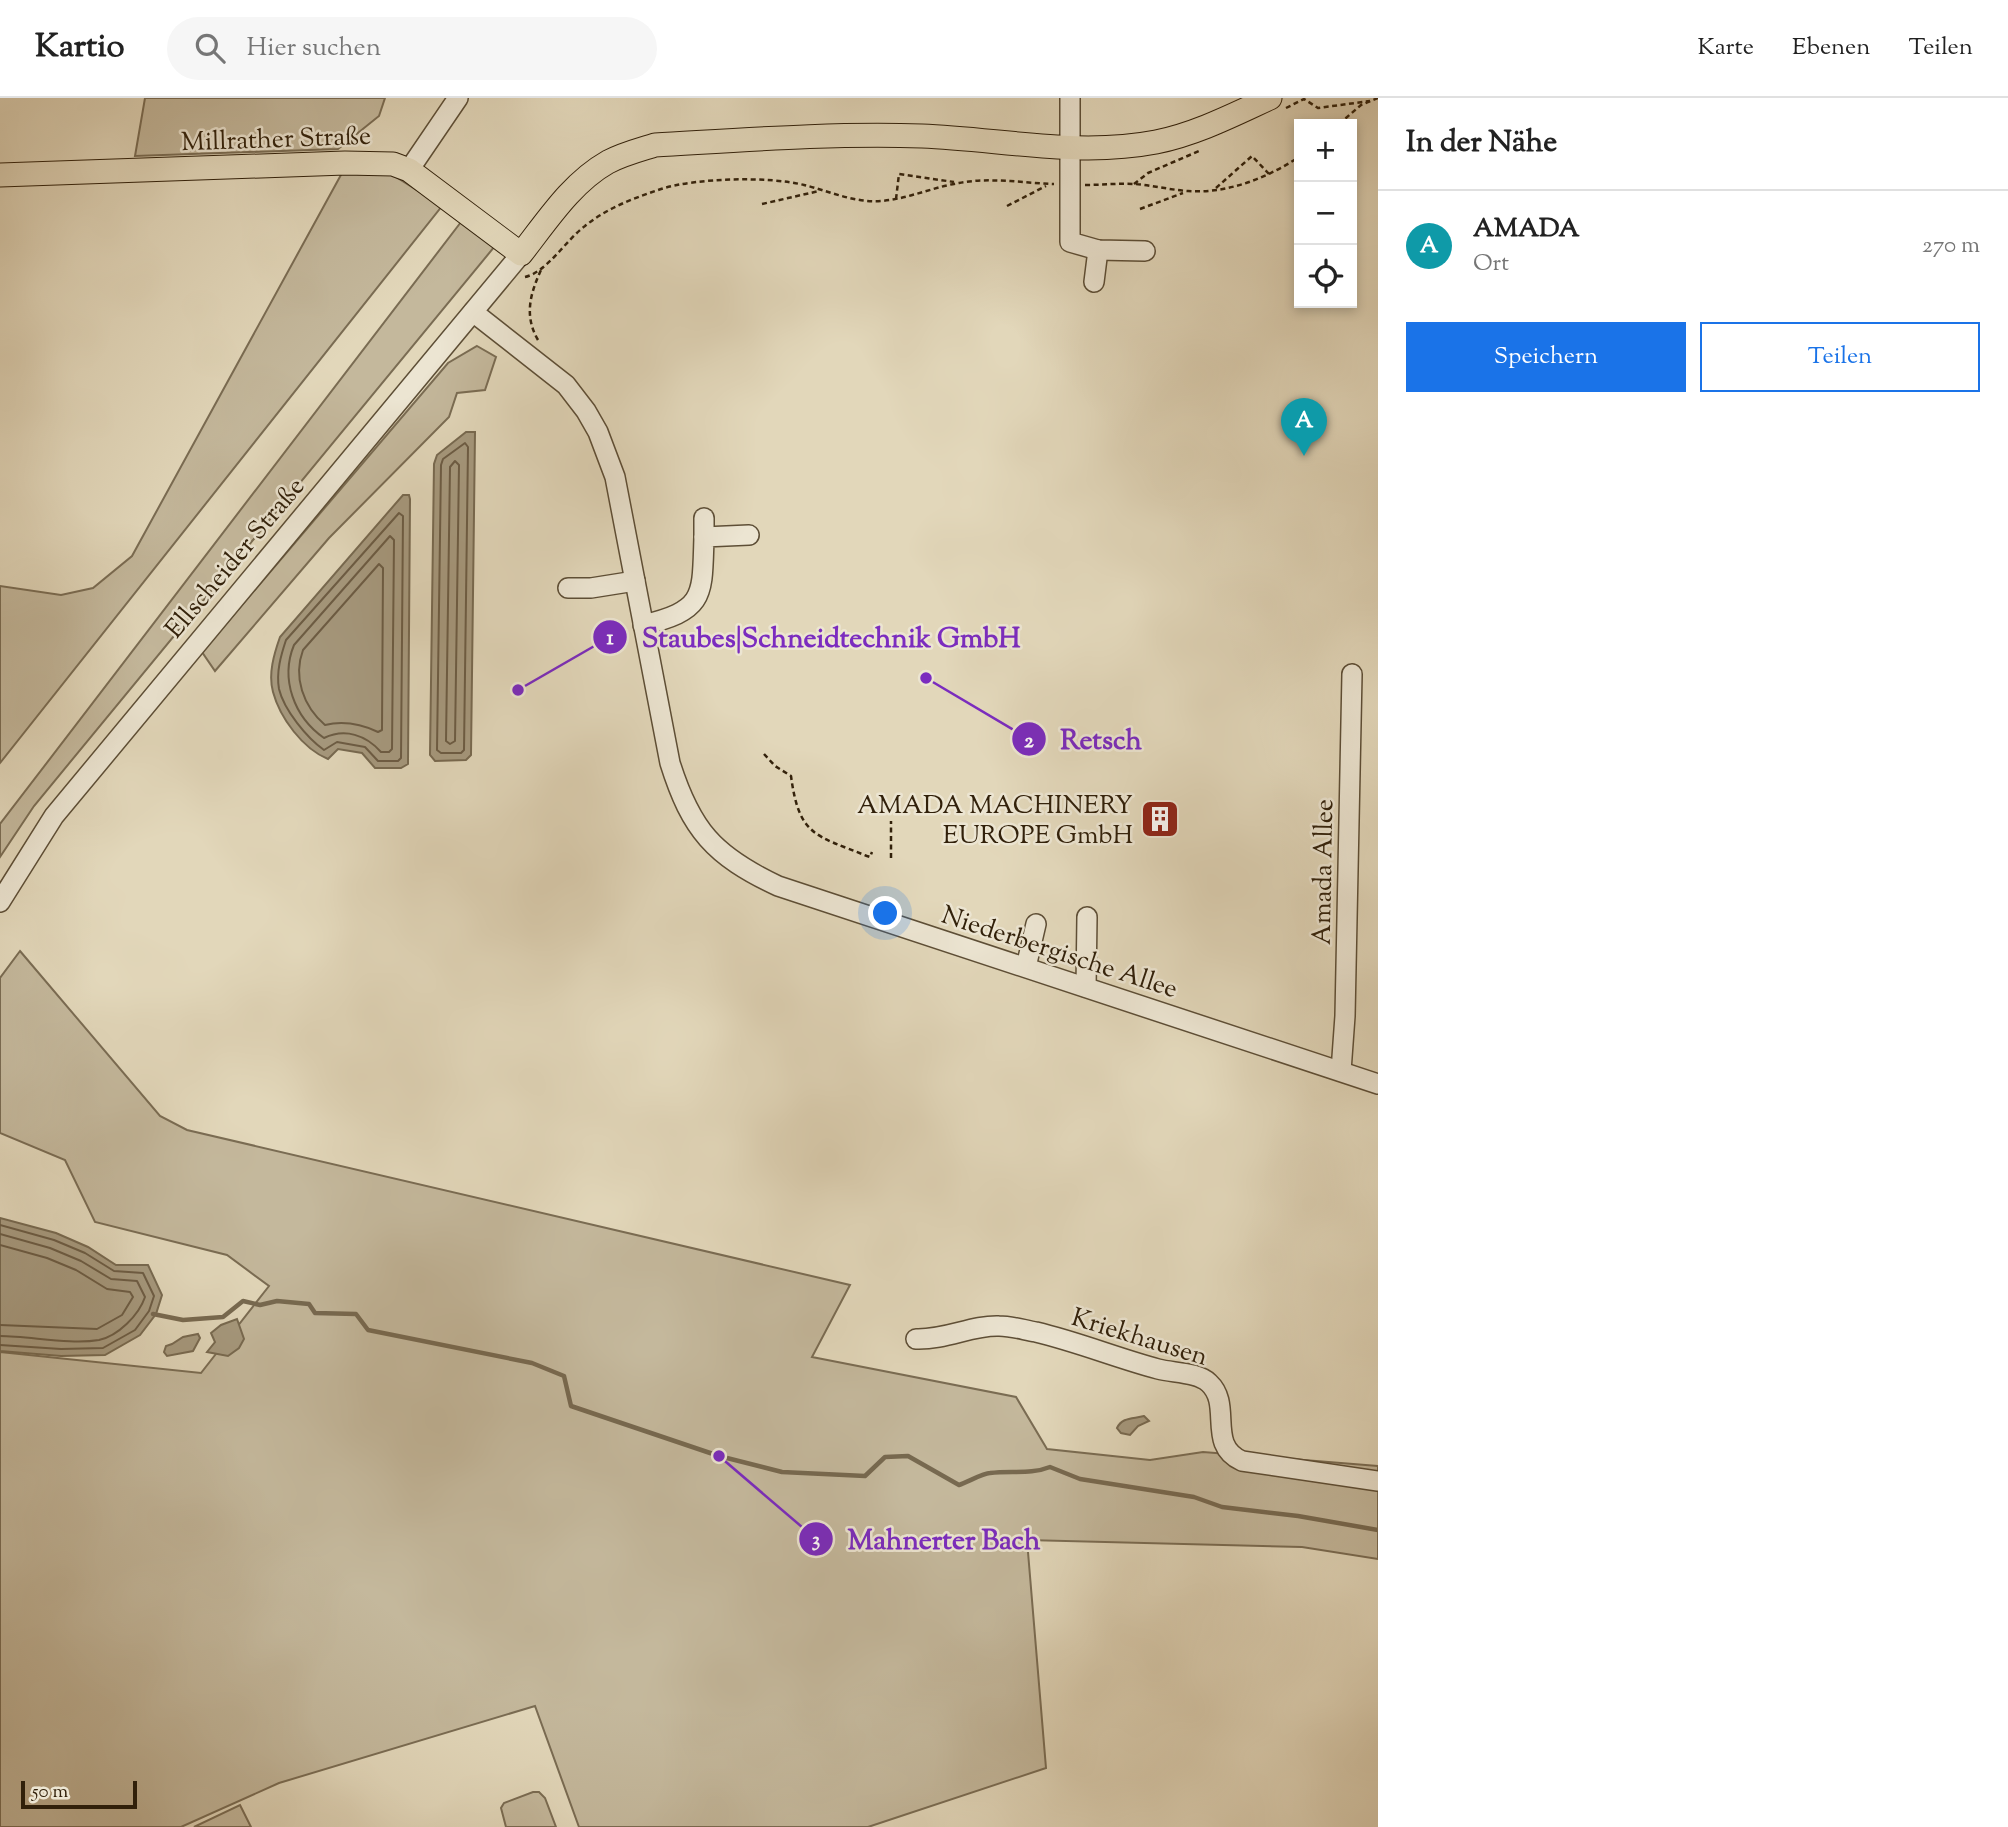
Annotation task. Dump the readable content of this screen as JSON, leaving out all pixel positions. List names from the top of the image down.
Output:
{
  "streets": {
    "main road": ["Millrather Straße"],
    "street": [
      "Ellscheider Straße",
      "Amada Allee",
      "Niederbergische Allee",
      "Kriekhausen"
    ]
  },
  "crossings": [
    ["Millrather Straße", "Ellscheider Straße"],
    ["Ellscheider Straße", "Niederbergische Allee"],
    ["Amada Allee", "Niederbergische Allee"]
  ],
  "places": {
    "other": ["Retsch", "Staubes|Schneidtechnik GmbH", "Mahnerter Bach"],
    "building": ["AMADA MACHINERY EUROPE GmbH"]
  },
  "scale_bar": "50 m",
  "page": {
    "header": "Kartio",
    "search": "Hier suchen",
    "nav": ["Karte", "Ebenen", "Teilen"],
    "heading": "In der Nähe",
    "map_buttons": ["+", "−"],
    "list": [
      {
        "mark": "A",
        "name": "AMADA",
        "note": "Ort",
        "value": "270 m"
      }
    ],
    "buttons": ["Speichern", "Teilen"],
    "pins": "A",
    "scale": "50 m"
  }
}
